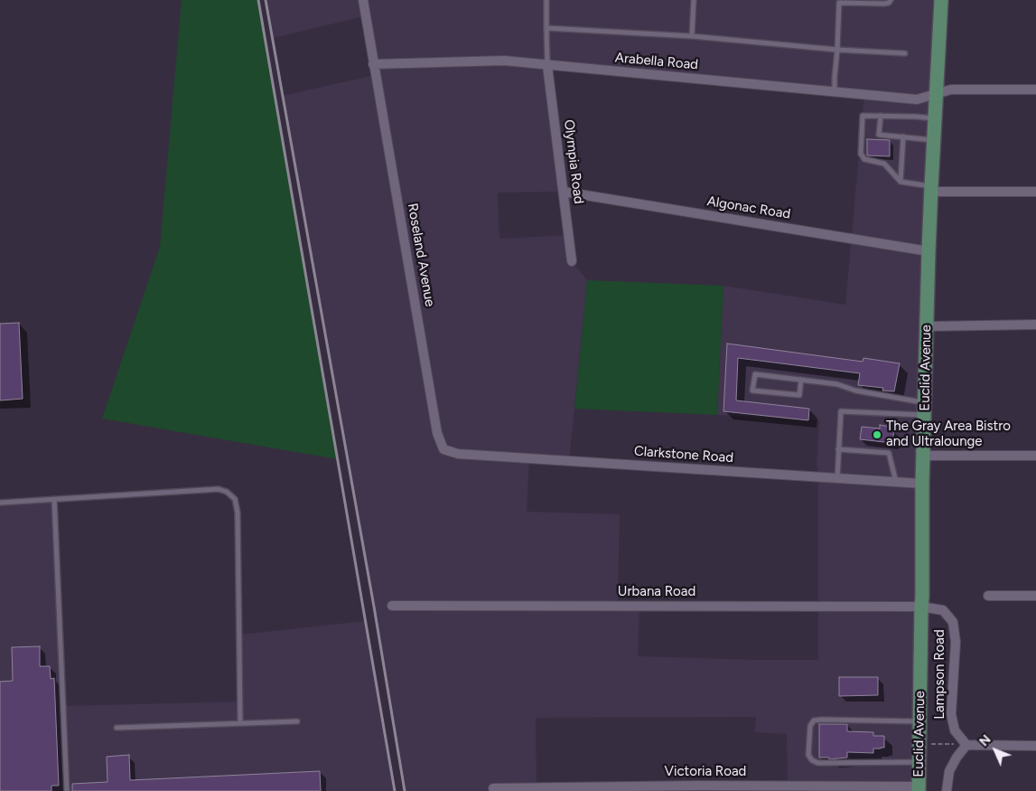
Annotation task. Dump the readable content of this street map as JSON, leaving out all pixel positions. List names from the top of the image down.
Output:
{
  "streets": {
    "main road": ["Euclid Avenue"],
    "street": [
      "Arabella Road",
      "Olympia Road",
      "Algonac Road",
      "Roseland Avenue",
      "Clarkstone Road",
      "Urbana Road",
      "Lampson Road",
      "Victoria Road"
    ]
  },
  "crossings": [
    ["Arabella Road", "Olympia Road"],
    ["Arabella Road", "Roseland Avenue"],
    ["Arabella Road", "Euclid Avenue"],
    ["Olympia Road", "Algonac Road"],
    ["Algonac Road", "Euclid Avenue"],
    ["Roseland Avenue", "Clarkstone Road"],
    ["Euclid Avenue", "Clarkstone Road"],
    ["Euclid Avenue", "Urbana Road"],
    ["Euclid Avenue", "Lampson Road"],
    ["Euclid Avenue", "Victoria Road"],
    ["Urbana Road", "Lampson Road"]
  ],
  "places": ["The Gray Area Bistro and Ultralounge"],
  "north": "top left"
}
